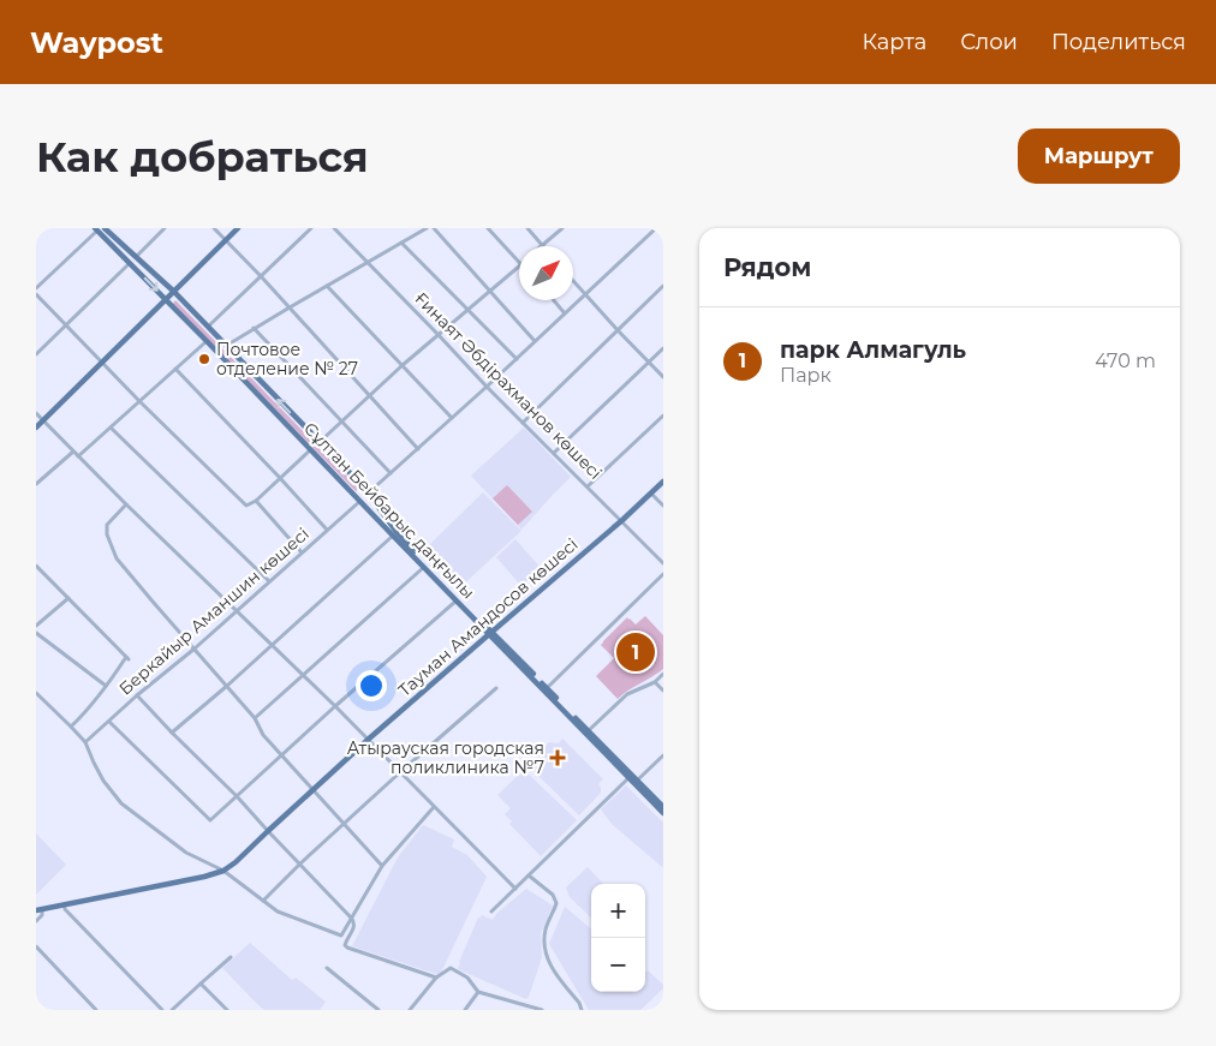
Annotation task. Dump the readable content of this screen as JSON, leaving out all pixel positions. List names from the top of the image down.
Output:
{
  "streets": {
    "main road": ["Сұлтан Бейбарыс даңғылы", "Тауман Амандосов көшесі"],
    "street": ["Ғинаят Әбдірахманов көшесі", "Беркайыр Аманшин көшесі"]
  },
  "crossings": [
    ["Ғинаят Әбдірахманов көшесі", "Тауман Амандосов көшесі"],
    ["Сұлтан Бейбарыс даңғылы", "Беркайыр Аманшин көшесі"],
    ["Сұлтан Бейбарыс даңғылы", "Тауман Амандосов көшесі"]
  ],
  "places": {
    "other": ["Почтовое отделение № 27"],
    "health": ["Атырауская городская поликлиника №7"]
  },
  "north": "top right",
  "page": {
    "header": "Waypost",
    "nav": ["Карта", "Слои", "Поделиться"],
    "buttons": "Маршрут",
    "title": "Как добраться",
    "heading": "Рядом",
    "list": [
      {
        "mark": "1",
        "name": "парк Алмагуль",
        "note": "Парк",
        "value": "470 m"
      }
    ],
    "pins": "1",
    "map_buttons": ["+", "−"]
  }
}
